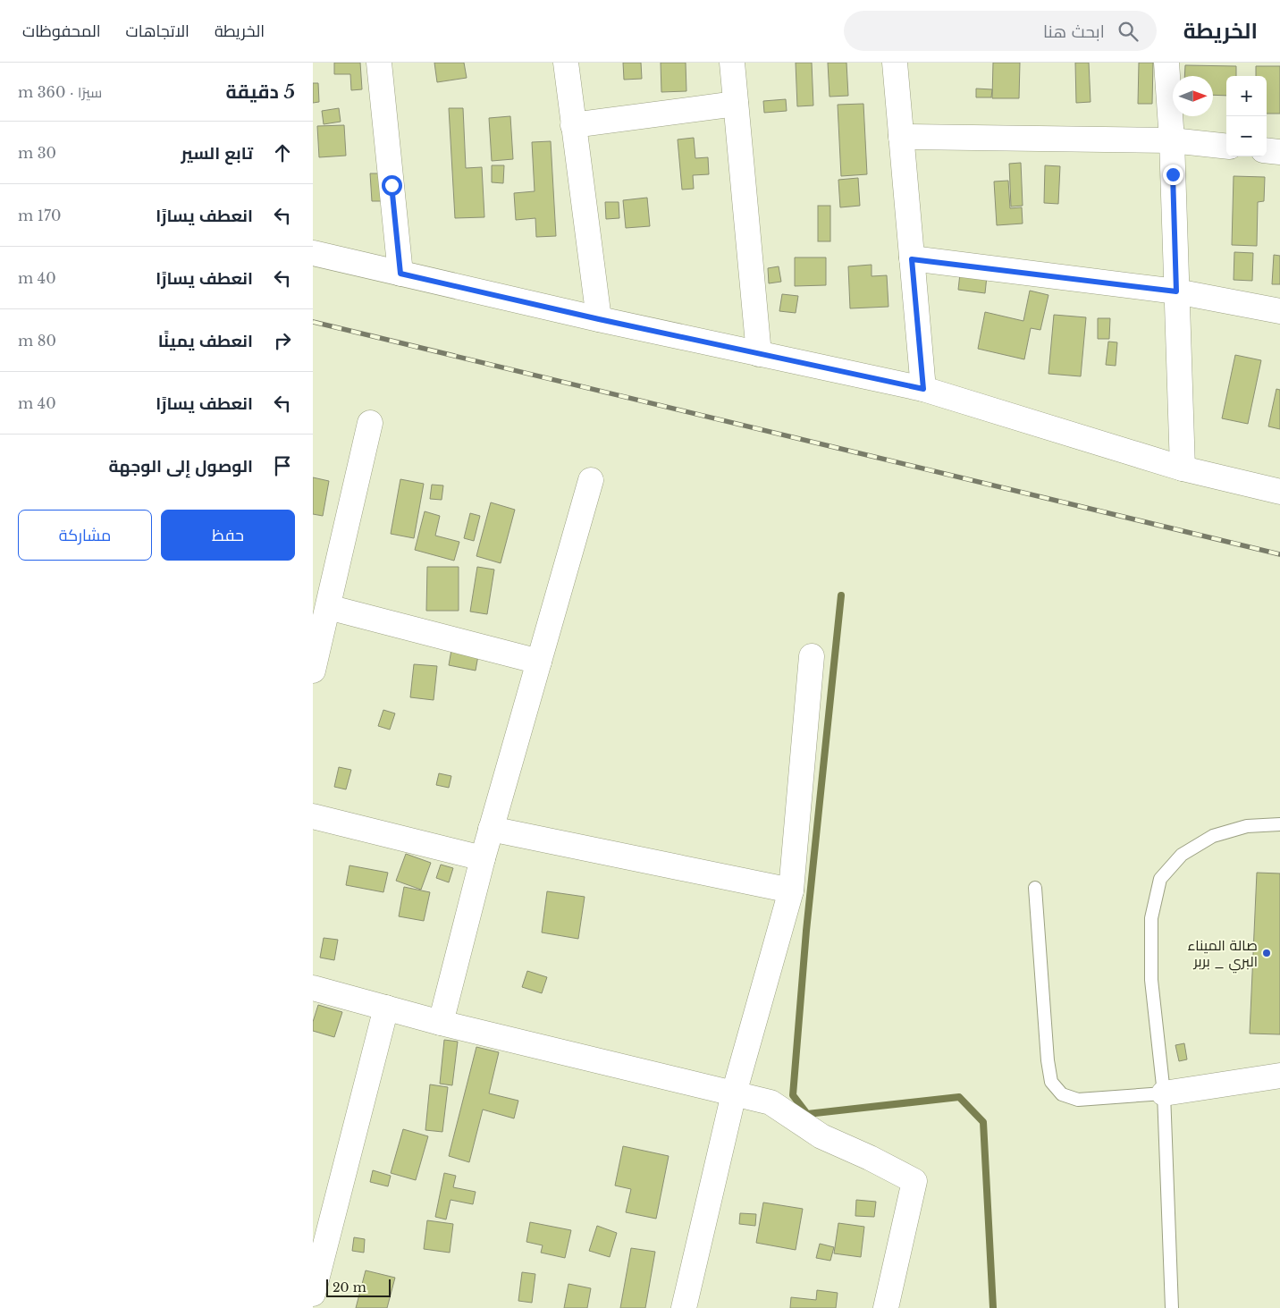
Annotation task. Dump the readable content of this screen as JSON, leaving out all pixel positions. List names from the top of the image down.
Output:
{
  "places": ["صالة الميناء البري _ بربر"],
  "scale_bar": "20 m",
  "north": "right",
  "page": {
    "header": "الخريطة",
    "search": "ابحث هنا",
    "nav": ["الخريطة", "الاتجاهات", "المحفوظات"],
    "heading": ["5 دقيقة", "سيرًا · 360 m"],
    "map_buttons": ["+", "−"],
    "list": [
      ["تابع السير", "30 m"],
      ["انعطف يسارًا", "170 m"],
      ["انعطف يسارًا", "40 m"],
      ["انعطف يمينًا", "80 m"],
      ["انعطف يسارًا", "40 m"],
      "الوصول إلى الوجهة"
    ],
    "buttons": ["حفظ", "مشاركة"],
    "scale": "20 m"
  }
}
